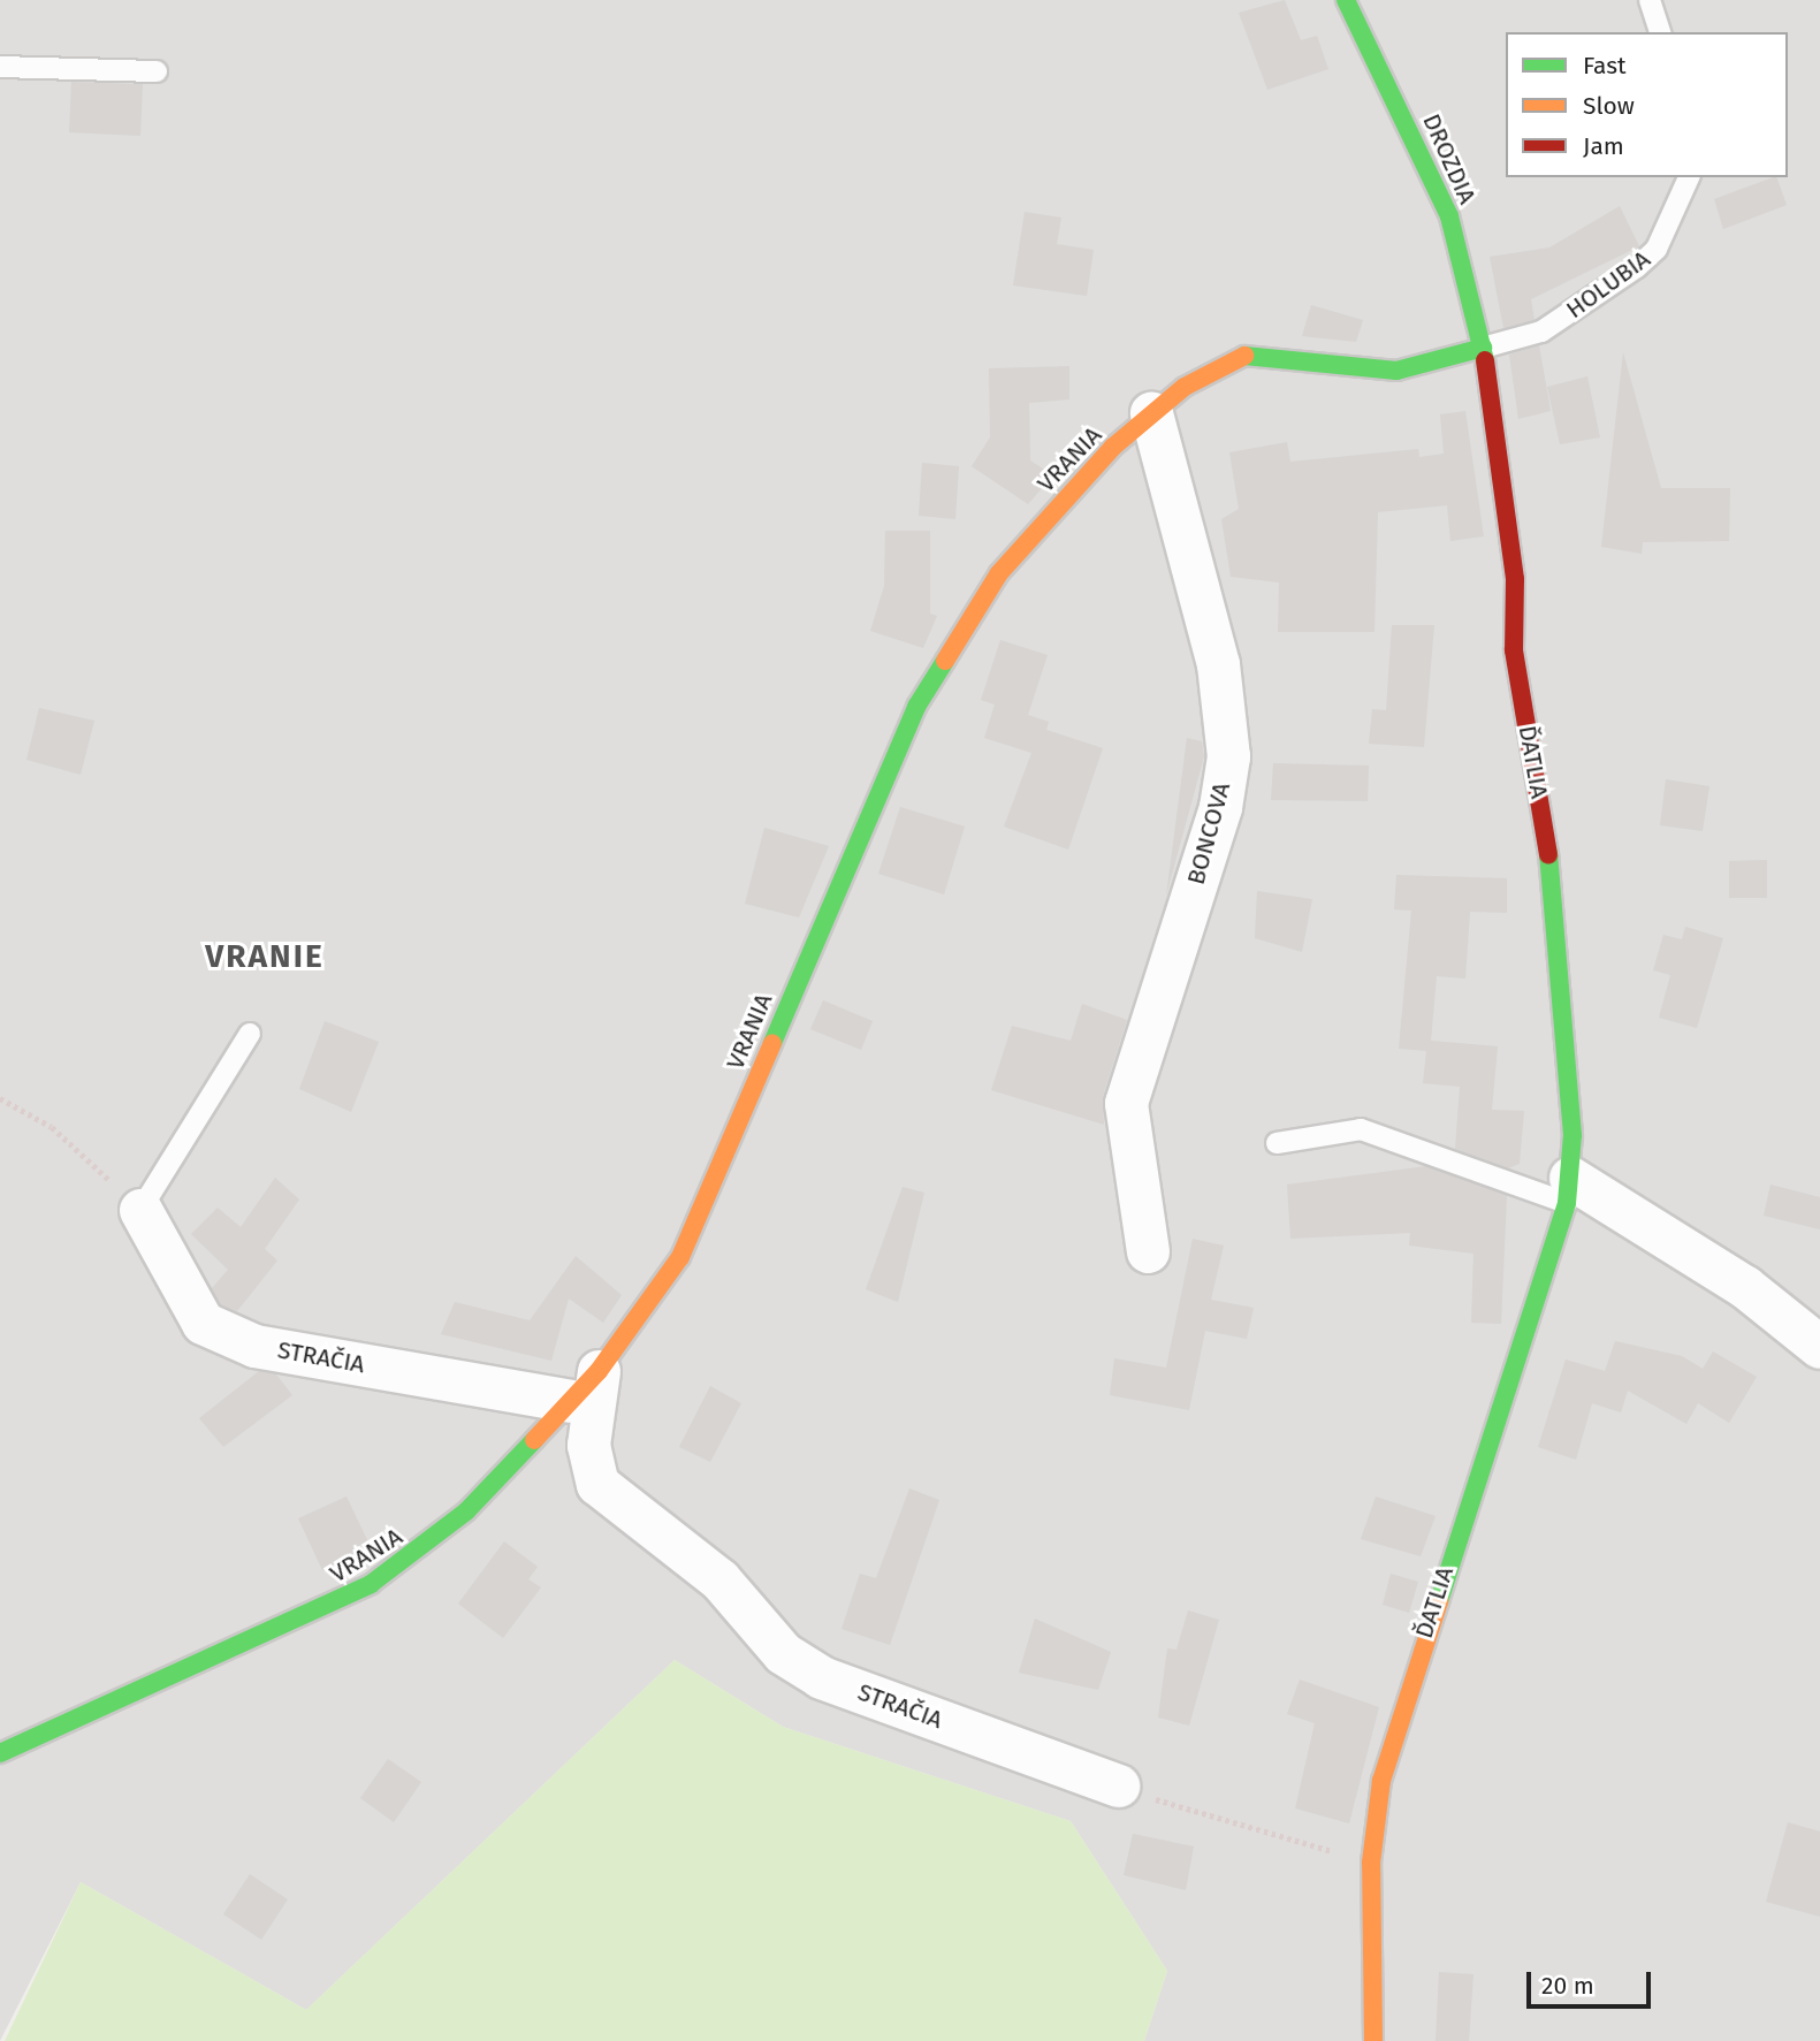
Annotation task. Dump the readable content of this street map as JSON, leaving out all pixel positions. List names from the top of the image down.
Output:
{
  "streets": {
    "street": [
      "DROZDIA",
      "VRANIA",
      "ĎATLIA",
      "BONCOVA",
      "STRAČIA"
    ],
    "lane": ["HOLUBIA"]
  },
  "crossings": [
    ["DROZDIA", "HOLUBIA"],
    ["DROZDIA", "VRANIA"],
    ["DROZDIA", "ĎATLIA"],
    ["HOLUBIA", "VRANIA"],
    ["HOLUBIA", "ĎATLIA"],
    ["VRANIA", "ĎATLIA"],
    ["VRANIA", "BONCOVA"],
    ["VRANIA", "STRAČIA"]
  ],
  "districts": ["VRANIE"],
  "legend": ["Fast", "Slow", "Jam"],
  "scale_bar": "20 m"
}
